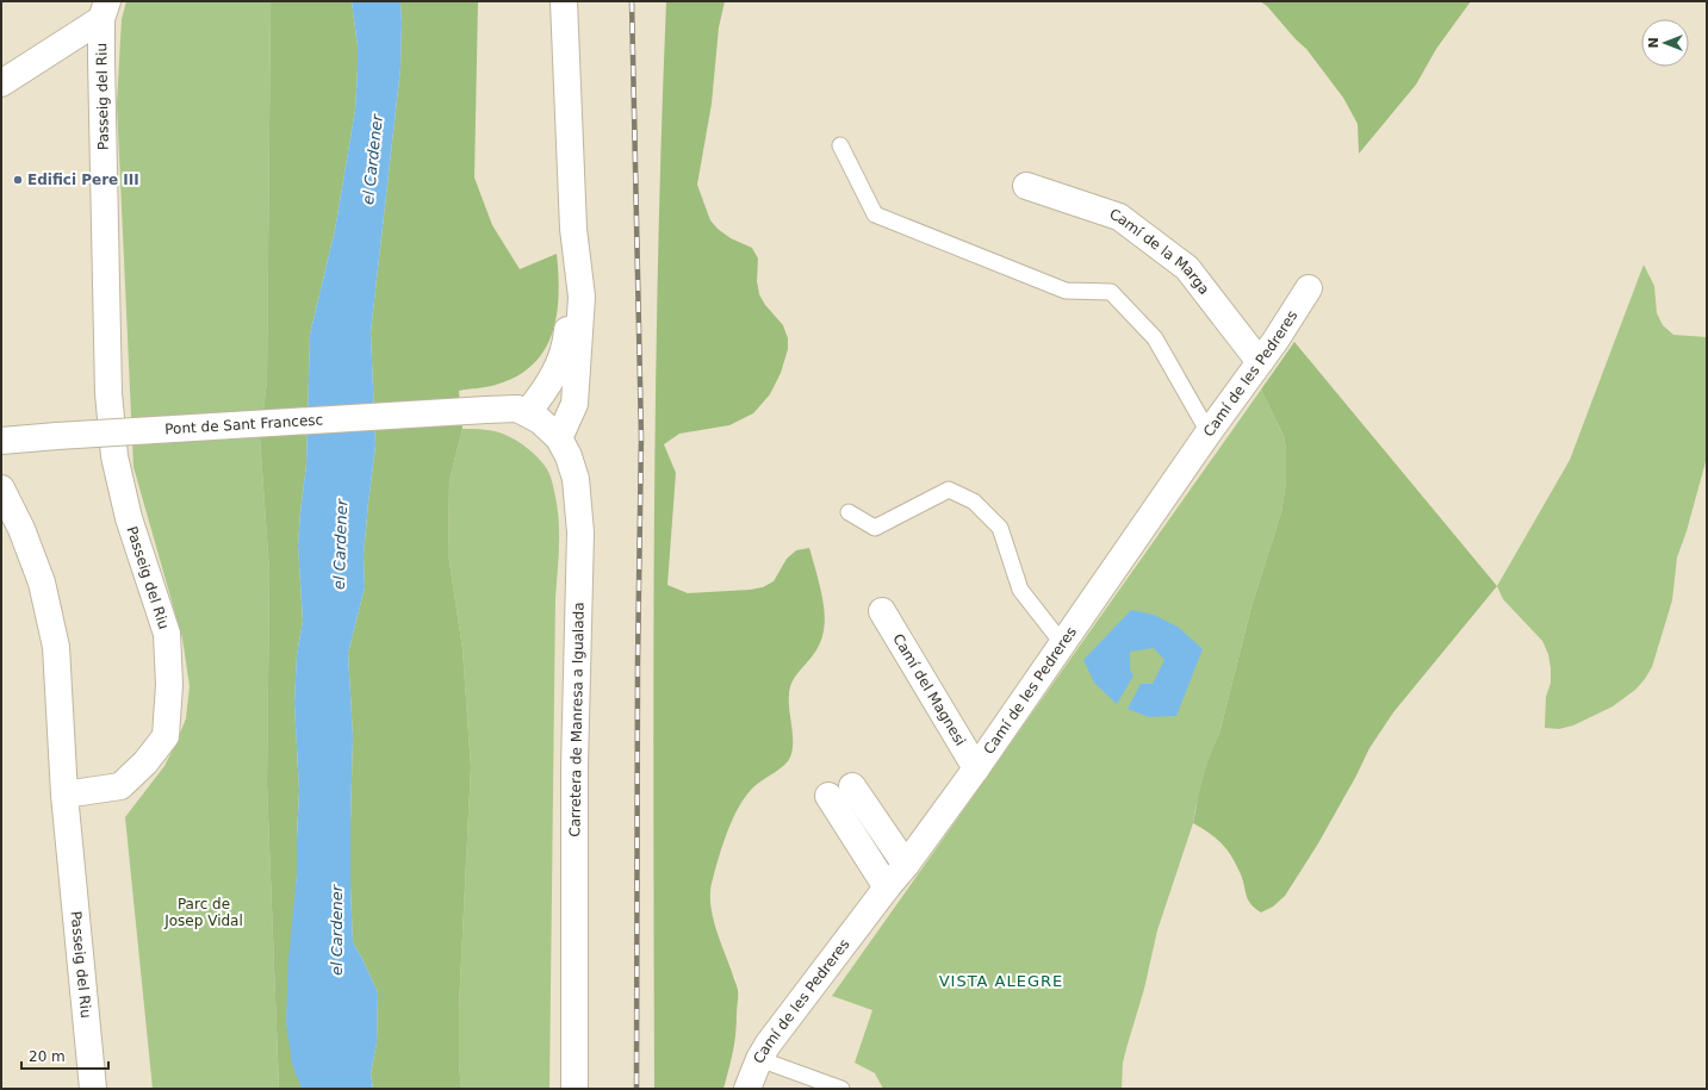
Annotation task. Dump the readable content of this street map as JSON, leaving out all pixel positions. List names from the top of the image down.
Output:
{
  "streets": {
    "street": [
      "Passeig del Riu",
      "Camí de la Marga",
      "Camí de les Pedreres",
      "Pont de Sant Francesc",
      "Camí del Magnesi",
      "Carretera de Manresa a Igualada"
    ]
  },
  "crossings": [
    ["Camí de la Marga", "Camí de les Pedreres"],
    ["Camí de les Pedreres", "Camí del Magnesi"],
    ["Pont de Sant Francesc", "Carretera de Manresa a Igualada"]
  ],
  "districts": ["VISTA ALEGRE"],
  "water": ["el Cardener"],
  "parks": ["Parc de Josep Vidal"],
  "places": ["Edifici Pere III"],
  "scale_bar": "20 m",
  "north": "left"
}
